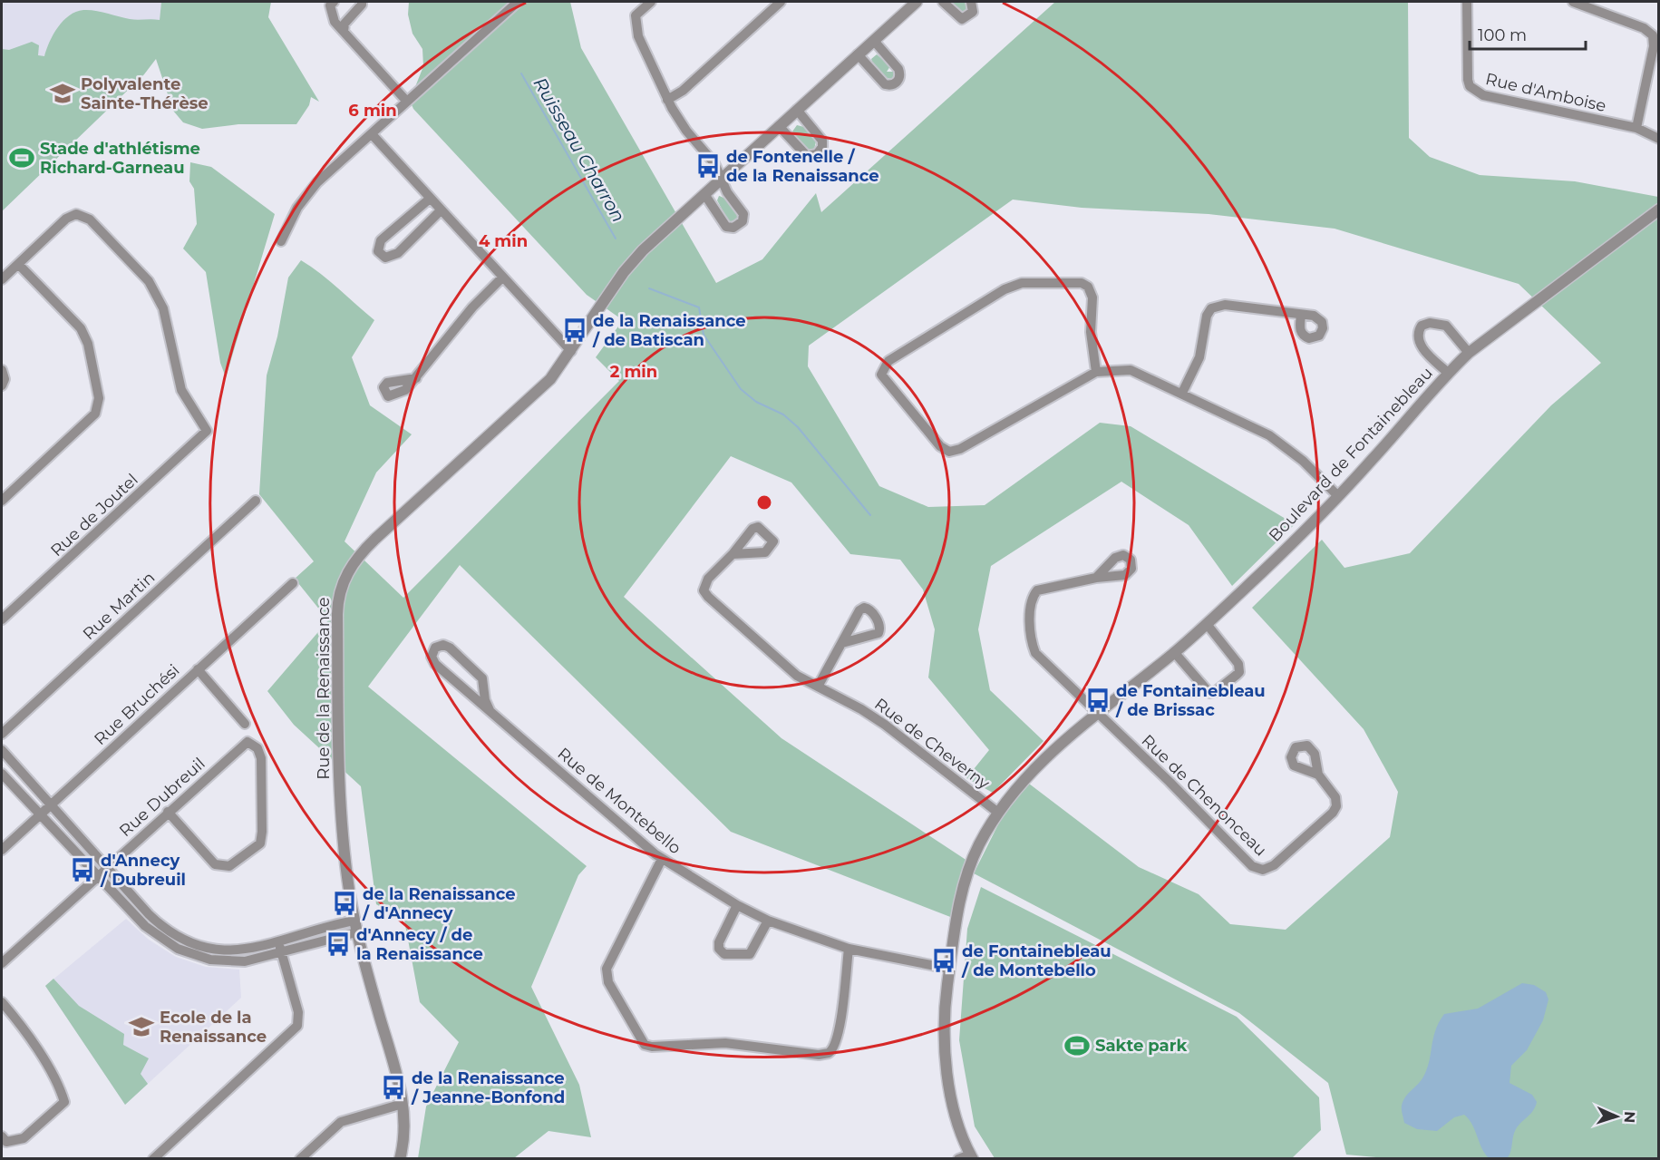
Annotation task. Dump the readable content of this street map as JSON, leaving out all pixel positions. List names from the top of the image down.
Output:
{
  "streets": {
    "street": [
      "Rue d'Amboise",
      "Boulevard de Fontainebleau",
      "Rue de Joutel",
      "Rue Martin",
      "Rue de la Renaissance",
      "Rue Bruchési",
      "Rue de Cheverny",
      "Rue de Chenonceau",
      "Rue Dubreuil",
      "Rue de Montebello"
    ]
  },
  "crossings": [
    ["Boulevard de Fontainebleau", "Rue de Cheverny"],
    ["Boulevard de Fontainebleau", "Rue de Chenonceau"],
    ["Boulevard de Fontainebleau", "Rue de Montebello"]
  ],
  "water": ["Ruisseau Charron"],
  "places": {
    "school or university": ["Polyvalente Sainte-Thérèse", "Ecole de la Renaissance"],
    "sports": ["Stade d'athlétisme Richard-Garneau", "Sakte park"],
    "bus stop": [
      "de Fontenelle / de la Renaissance",
      "de la Renaissance / de Batiscan",
      "de Fontainebleau / de Brissac",
      "d'Annecy / Dubreuil",
      "de la Renaissance / d'Annecy",
      "d'Annecy / de la Renaissance",
      "de Fontainebleau / de Montebello",
      "de la Renaissance / Jeanne-Bonfond"
    ]
  },
  "scale_bar": "100 m",
  "north": "right",
  "rings": ["6 min", "4 min", "2 min"]
}
